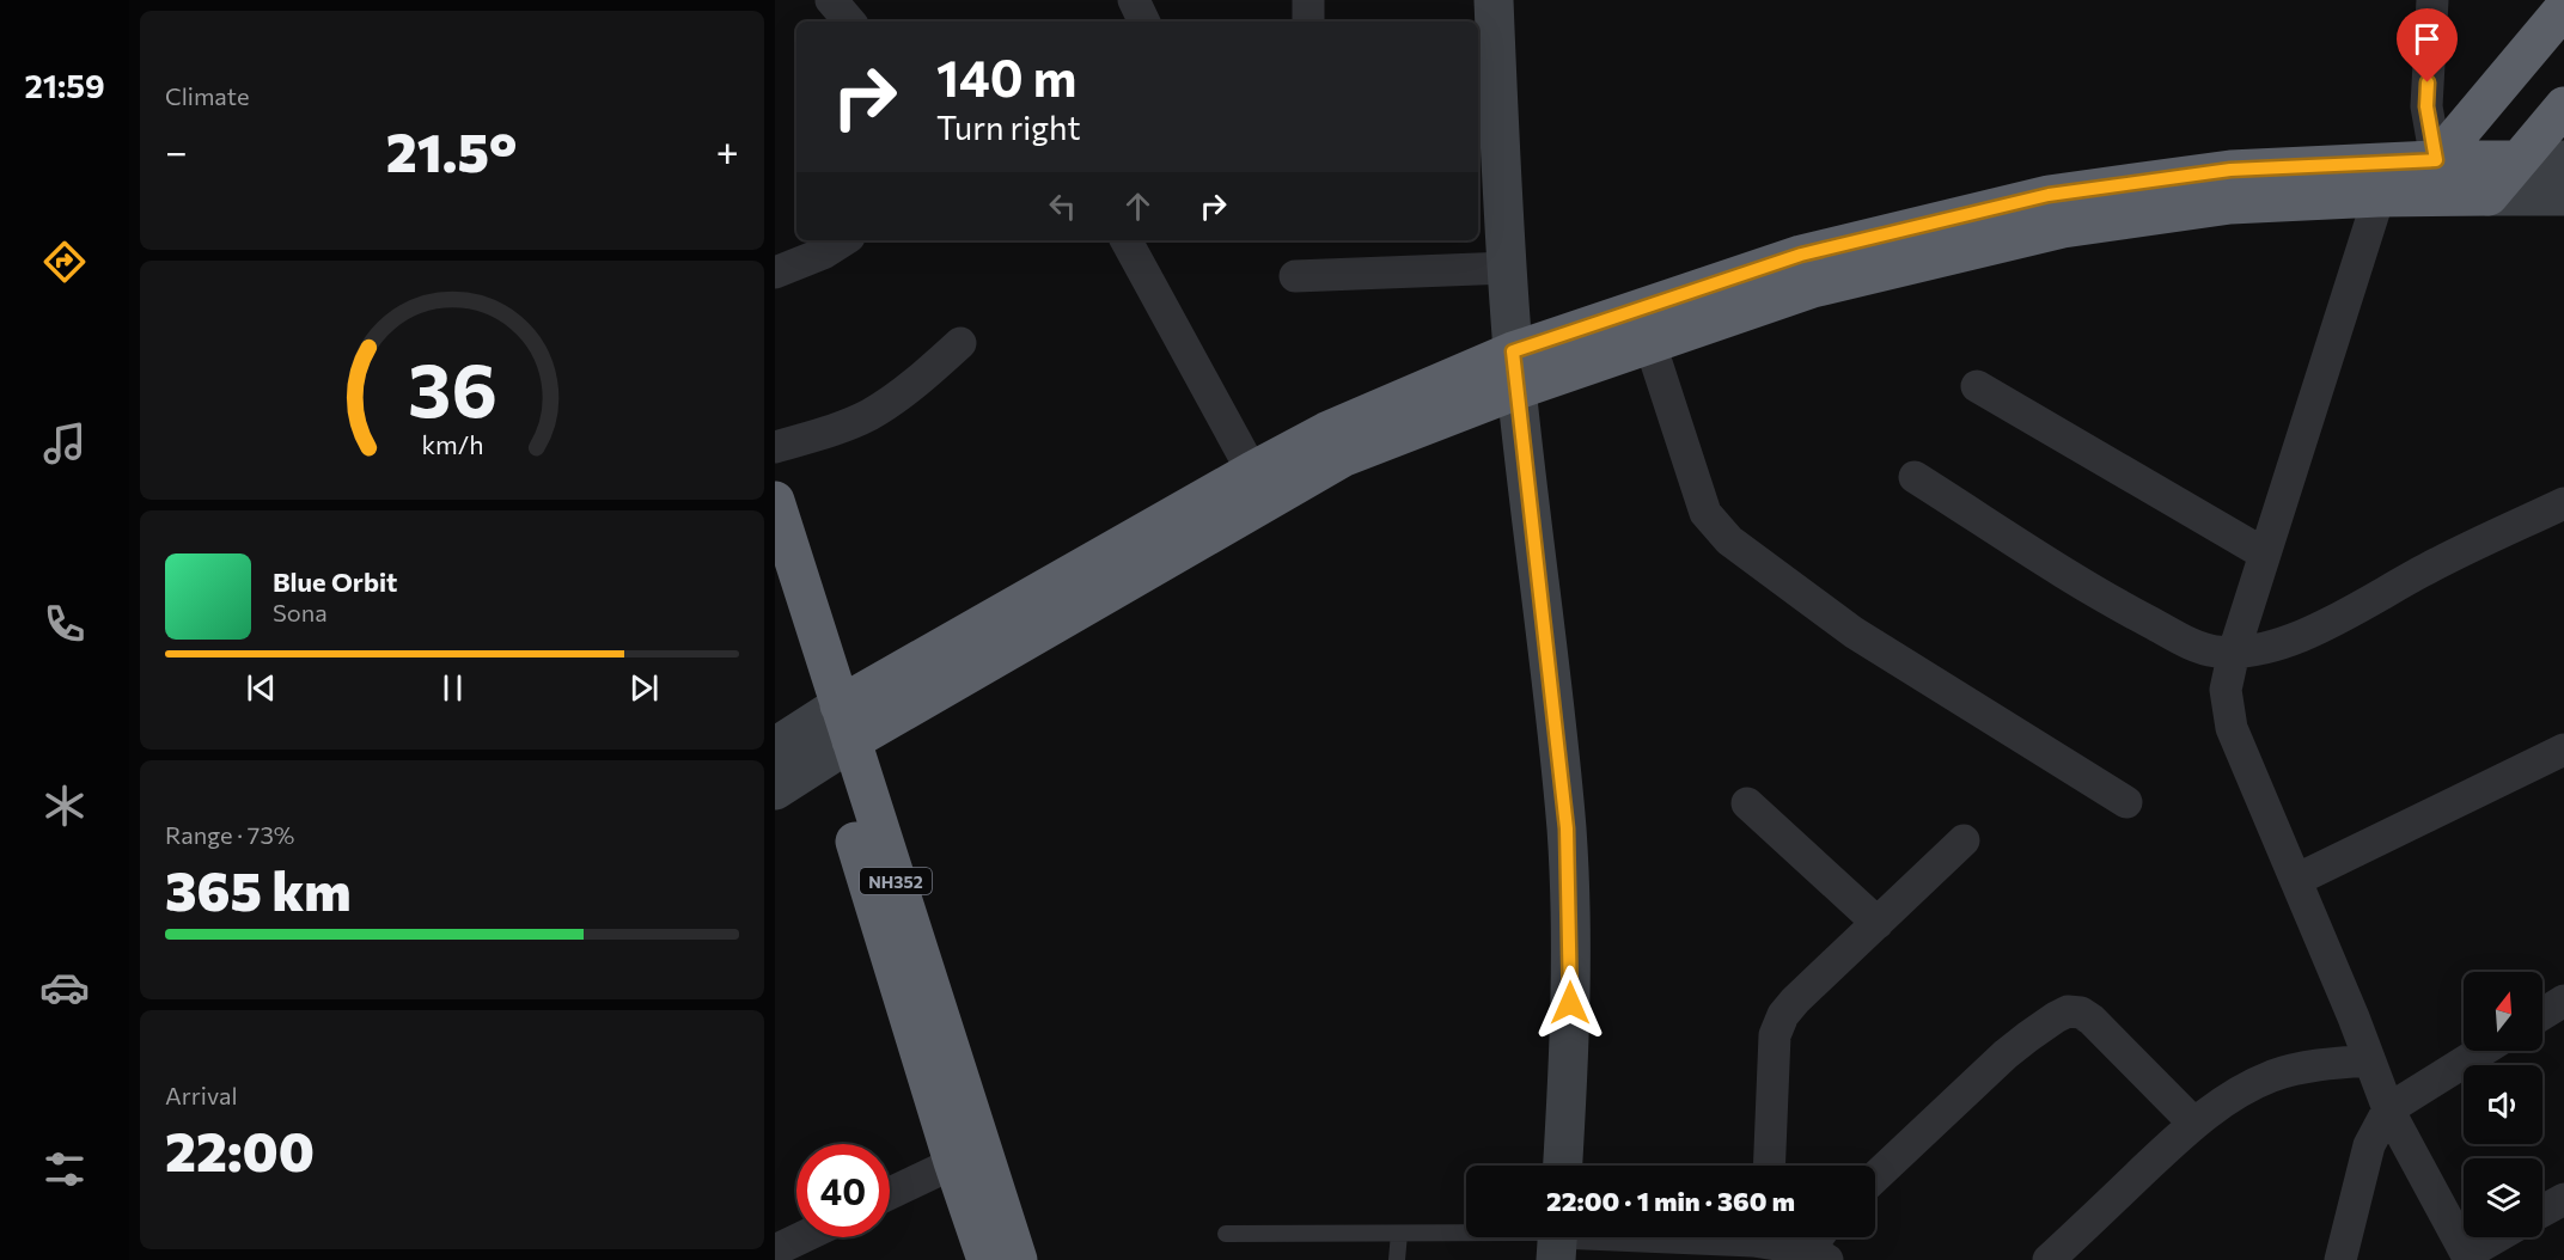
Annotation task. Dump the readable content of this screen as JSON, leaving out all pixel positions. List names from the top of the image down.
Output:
{
  "streets": {
    "highway": ["NH352"]
  },
  "north": "top",
  "page": {
    "tabs": "21:59",
    "tile": [
      "Climate",
      ["Range · 73%", "365 km"],
      ["Arrival", "22:00"]
    ],
    "turn": ["140 m", "Turn right"],
    "heat": ["−", "21.5°", "+"],
    "song": ["Blue Orbit", "Sona"],
    "limit": "40",
    "trip": "22:00 · 1 min · 360 m",
    "gauge": ["36", "km/h"]
  }
}
